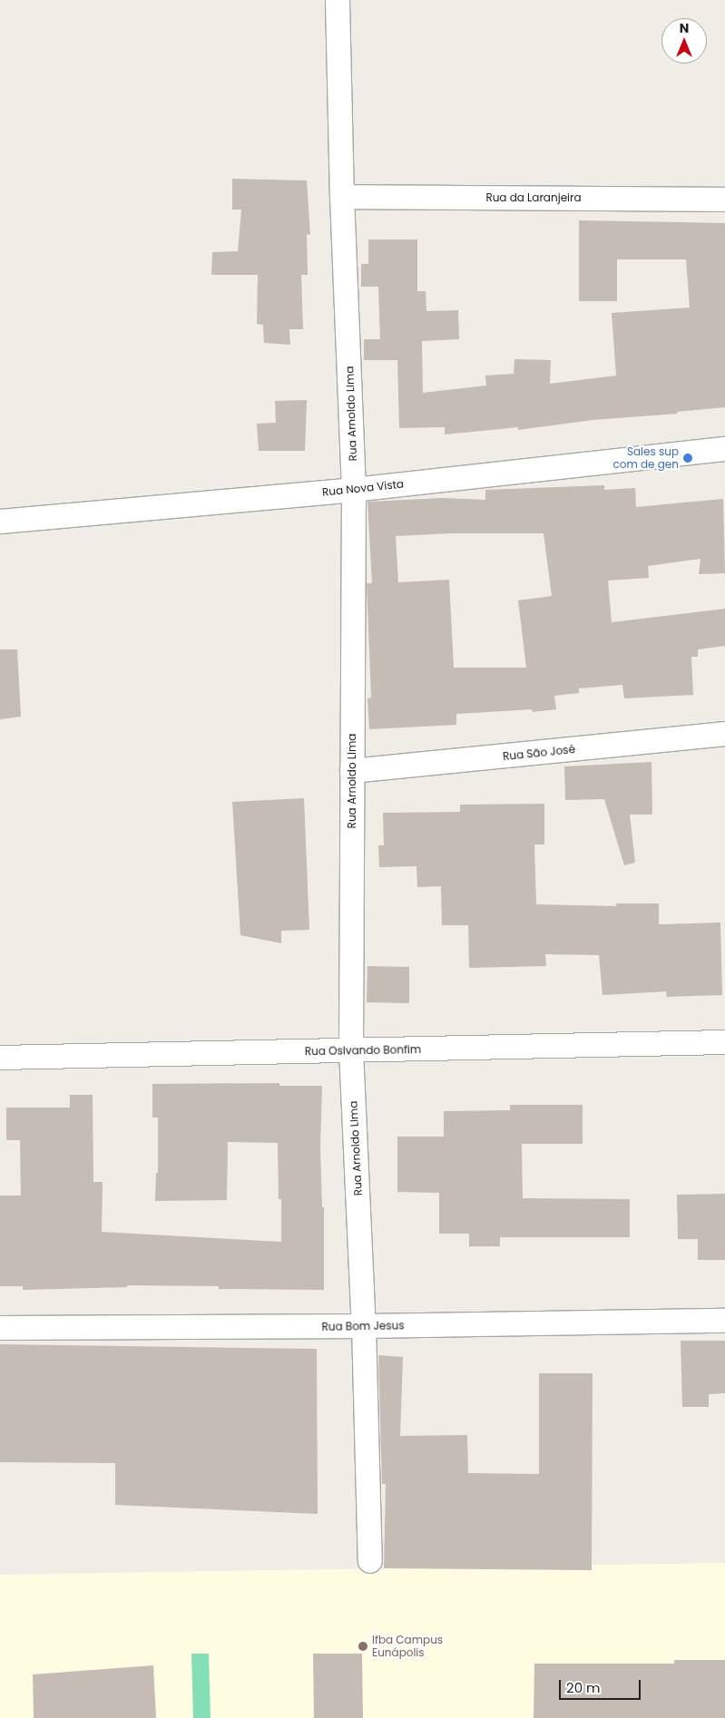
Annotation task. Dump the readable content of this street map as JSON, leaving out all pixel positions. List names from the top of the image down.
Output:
{
  "streets": {
    "street": [
      "Rua da Laranjeira",
      "Rua Arnoldo LIma",
      "Rua Nova Vista",
      "Rua São José",
      "Rua Oslvando Bonfim",
      "Rua Bom Jesus"
    ]
  },
  "crossings": [
    ["Rua da Laranjeira", "Rua Arnoldo LIma"],
    ["Rua Arnoldo LIma", "Rua Nova Vista"],
    ["Rua Arnoldo LIma", "Rua São José"],
    ["Rua Arnoldo LIma", "Rua Oslvando Bonfim"],
    ["Rua Arnoldo LIma", "Rua Bom Jesus"]
  ],
  "places": ["Sales sup com de gen", "Ifba Campus Eunápolis"],
  "scale_bar": "20 m",
  "north": "top"
}
